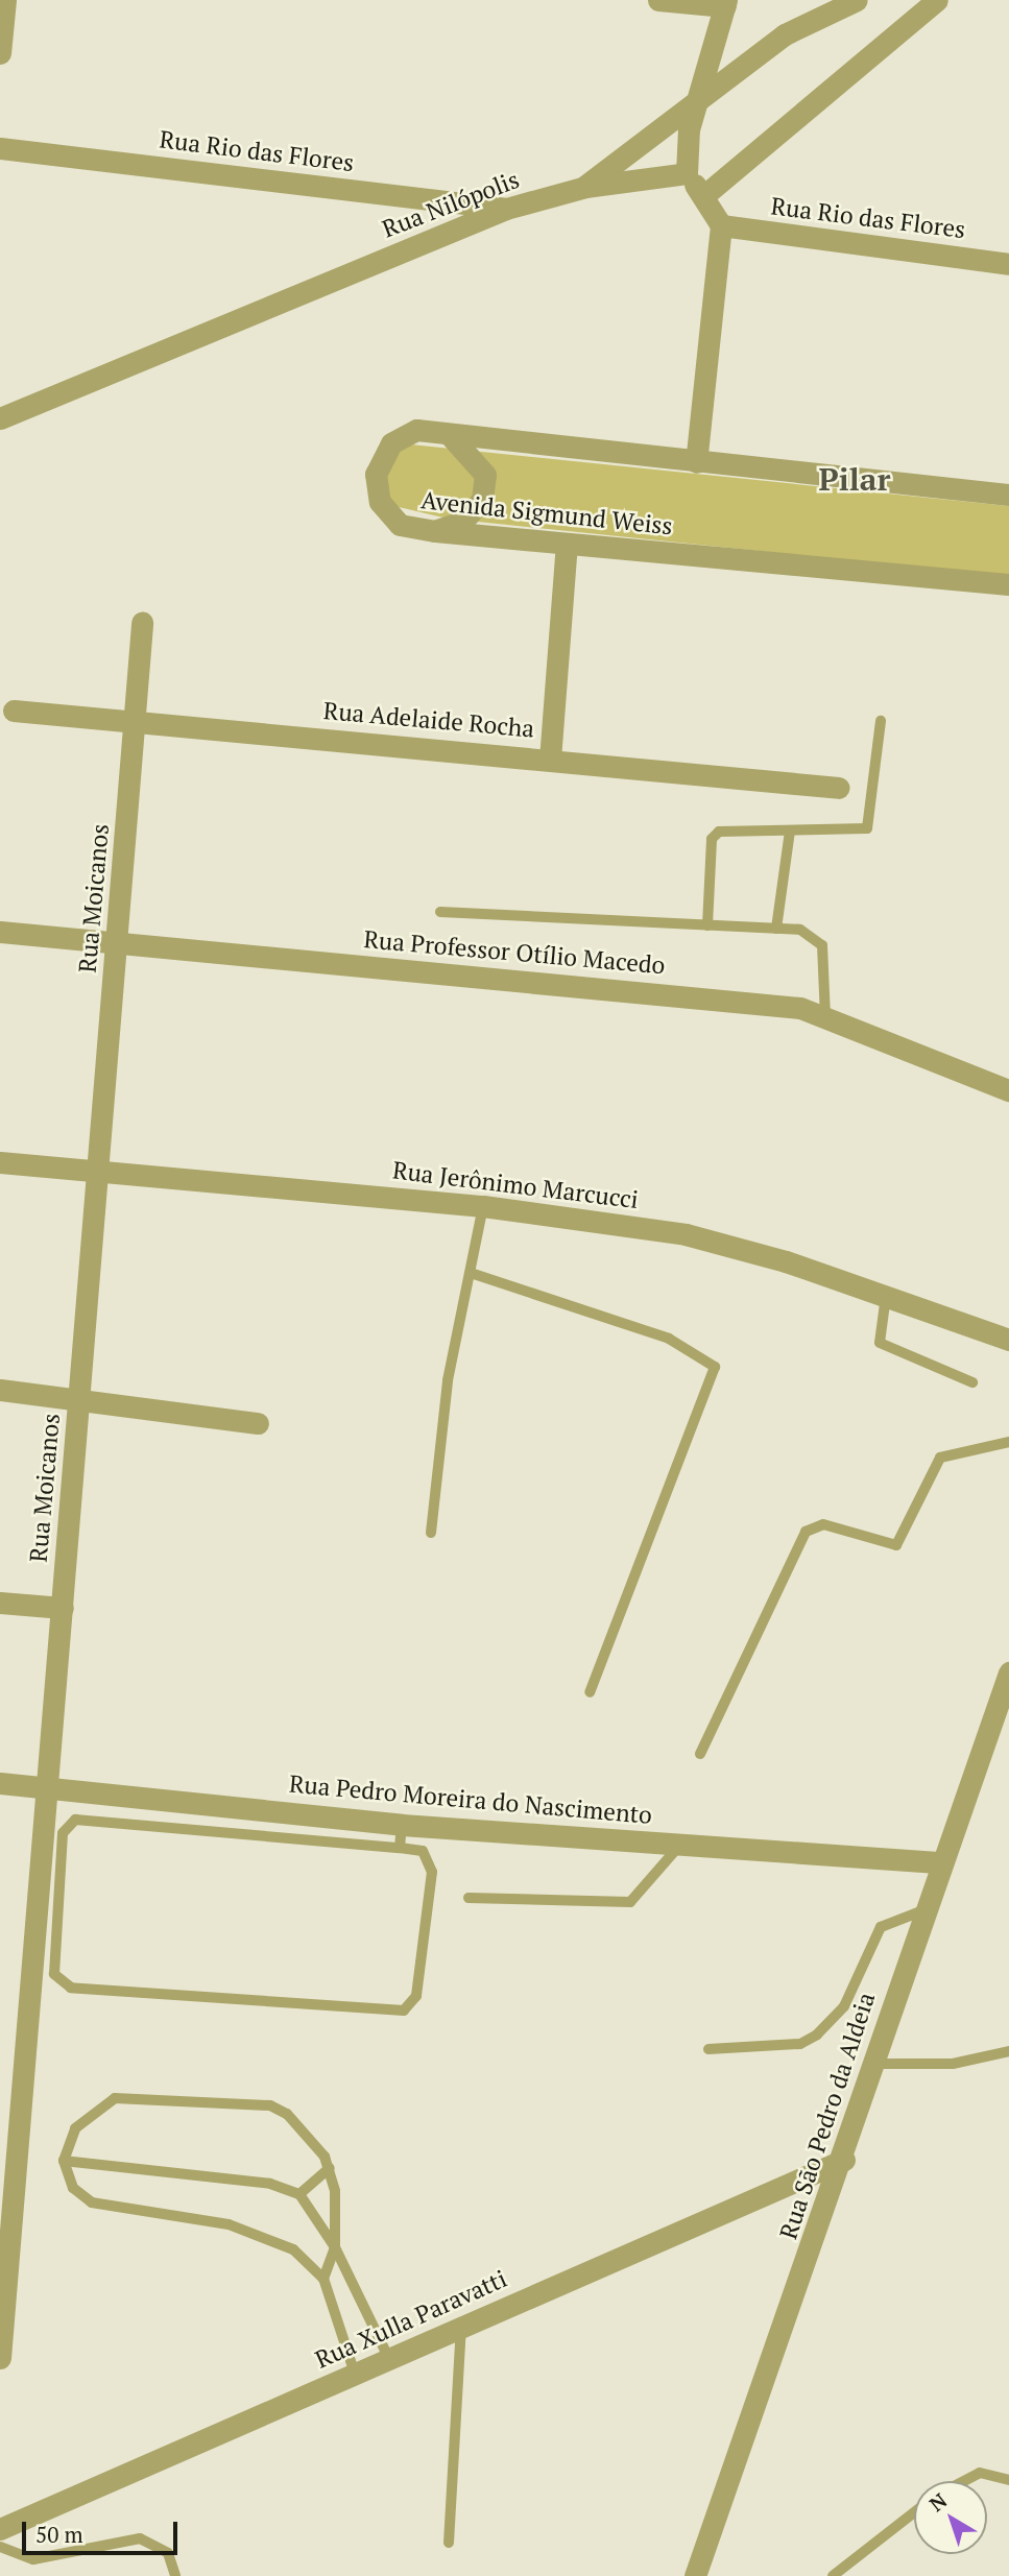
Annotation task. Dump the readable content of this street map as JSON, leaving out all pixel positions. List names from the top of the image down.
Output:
{
  "streets": {
    "street": [
      "Rua Rio das Flores",
      "Rua Nilópolis",
      "Avenida Sigmund Weiss",
      "Rua Adelaide Rocha",
      "Rua Moicanos",
      "Rua Professor Otílio Macedo",
      "Rua Jerônimo Marcucci",
      "Rua Pedro Moreira do Nascimento",
      "Rua São Pedro da Aldeia",
      "Rua Xulla Paravatti"
    ]
  },
  "crossings": [
    ["Rua Rio das Flores", "Rua Nilópolis"],
    ["Rua Adelaide Rocha", "Rua Moicanos"],
    ["Rua Moicanos", "Rua Professor Otílio Macedo"],
    ["Rua Moicanos", "Rua Jerônimo Marcucci"],
    ["Rua Moicanos", "Rua Pedro Moreira do Nascimento"],
    ["Rua Pedro Moreira do Nascimento", "Rua São Pedro da Aldeia"],
    ["Rua São Pedro da Aldeia", "Rua Xulla Paravatti"]
  ],
  "districts": ["Pilar"],
  "scale_bar": "50 m",
  "north": "top left"
}
